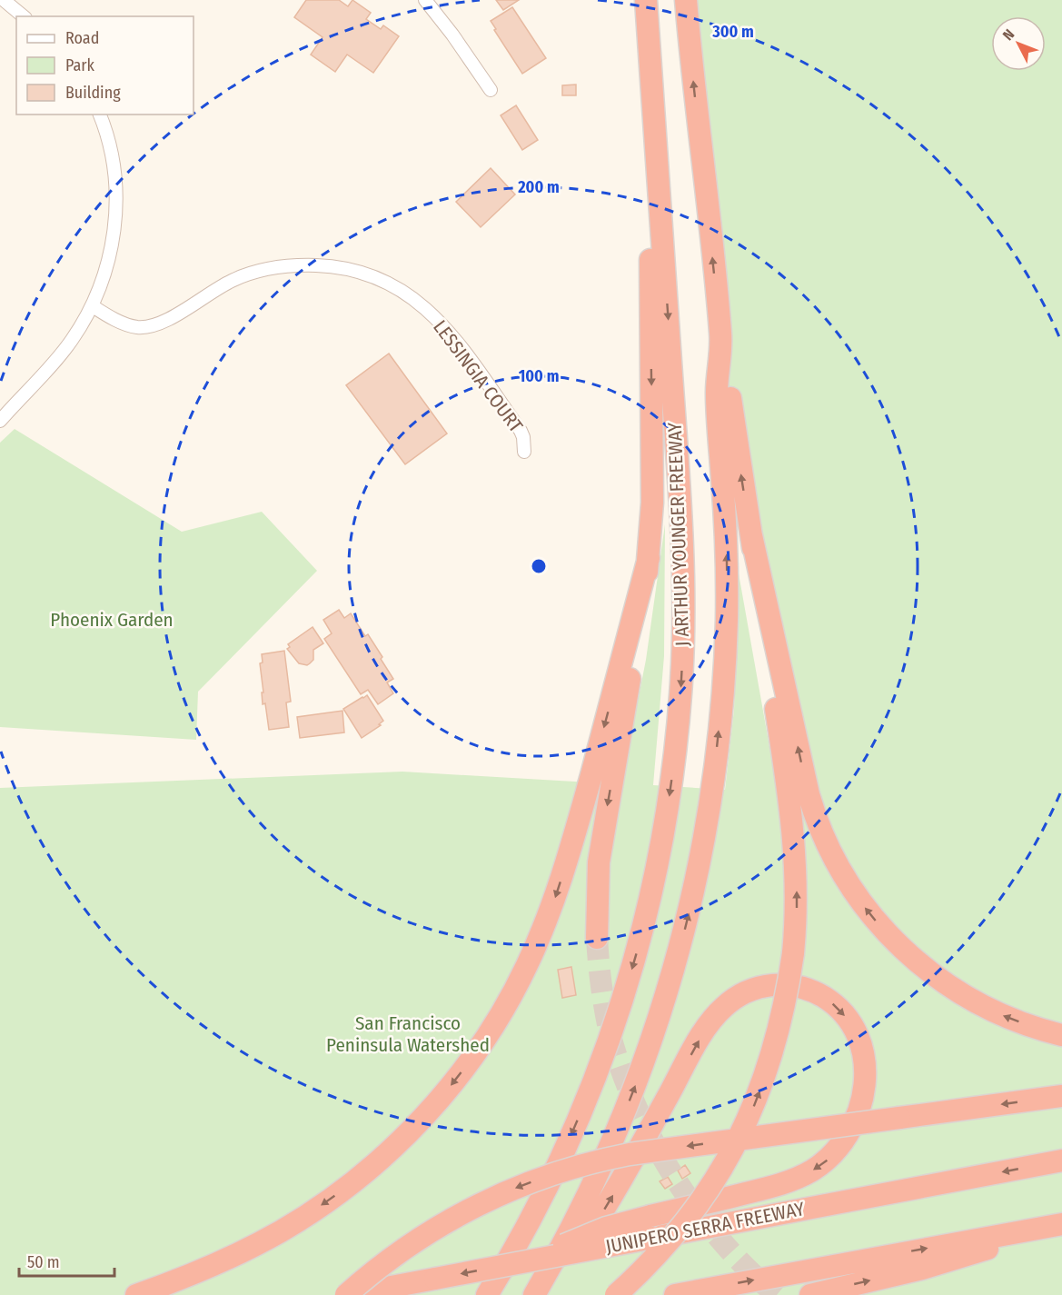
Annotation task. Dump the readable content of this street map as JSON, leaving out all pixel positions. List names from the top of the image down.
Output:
{
  "streets": {
    "highway": ["J ARTHUR YOUNGER FREEWAY", "JUNIPERO SERRA FREEWAY"],
    "street": ["LESSINGIA COURT"]
  },
  "parks": ["Phoenix Garden", "San Francisco Peninsula Watershed"],
  "legend": ["Road", "Park", "Building"],
  "scale_bar": "50 m",
  "north": "top left",
  "rings": ["300 m", "200 m", "100 m"]
}
